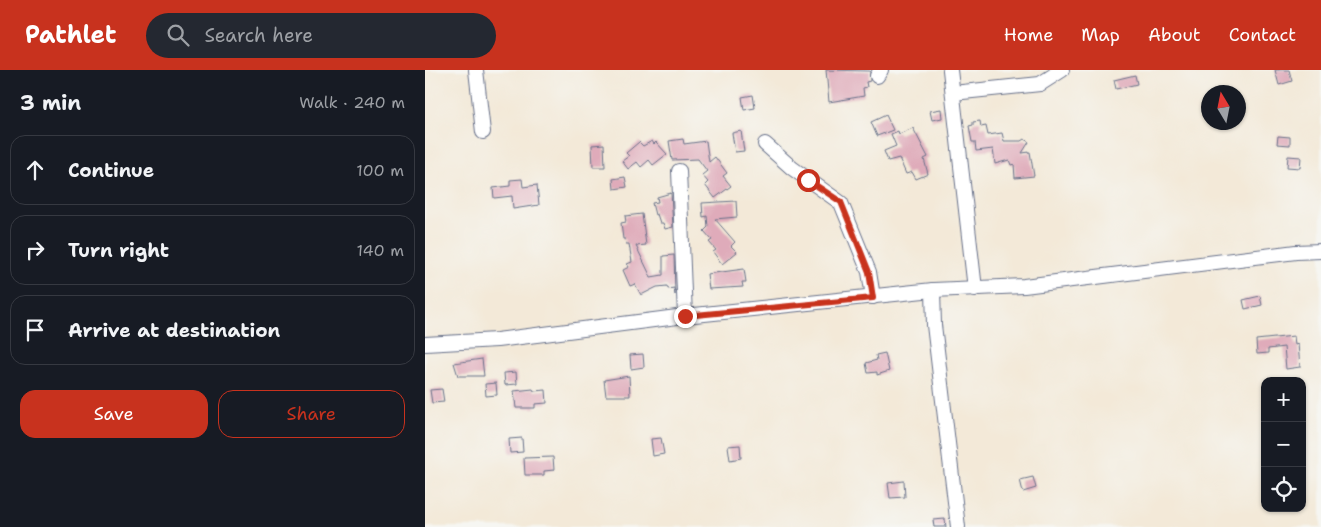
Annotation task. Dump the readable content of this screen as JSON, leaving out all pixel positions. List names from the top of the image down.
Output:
{
  "north": "top",
  "page": {
    "header": "Pathlet",
    "search": "Search here",
    "nav": [
      "Home",
      "Map",
      "About",
      "Contact"
    ],
    "heading": ["3 min", "Walk · 240 m"],
    "list": [
      ["Continue", "100 m"],
      ["Turn right", "140 m"],
      "Arrive at destination"
    ],
    "buttons": ["Save", "Share"],
    "map_buttons": ["+", "−"]
  }
}
